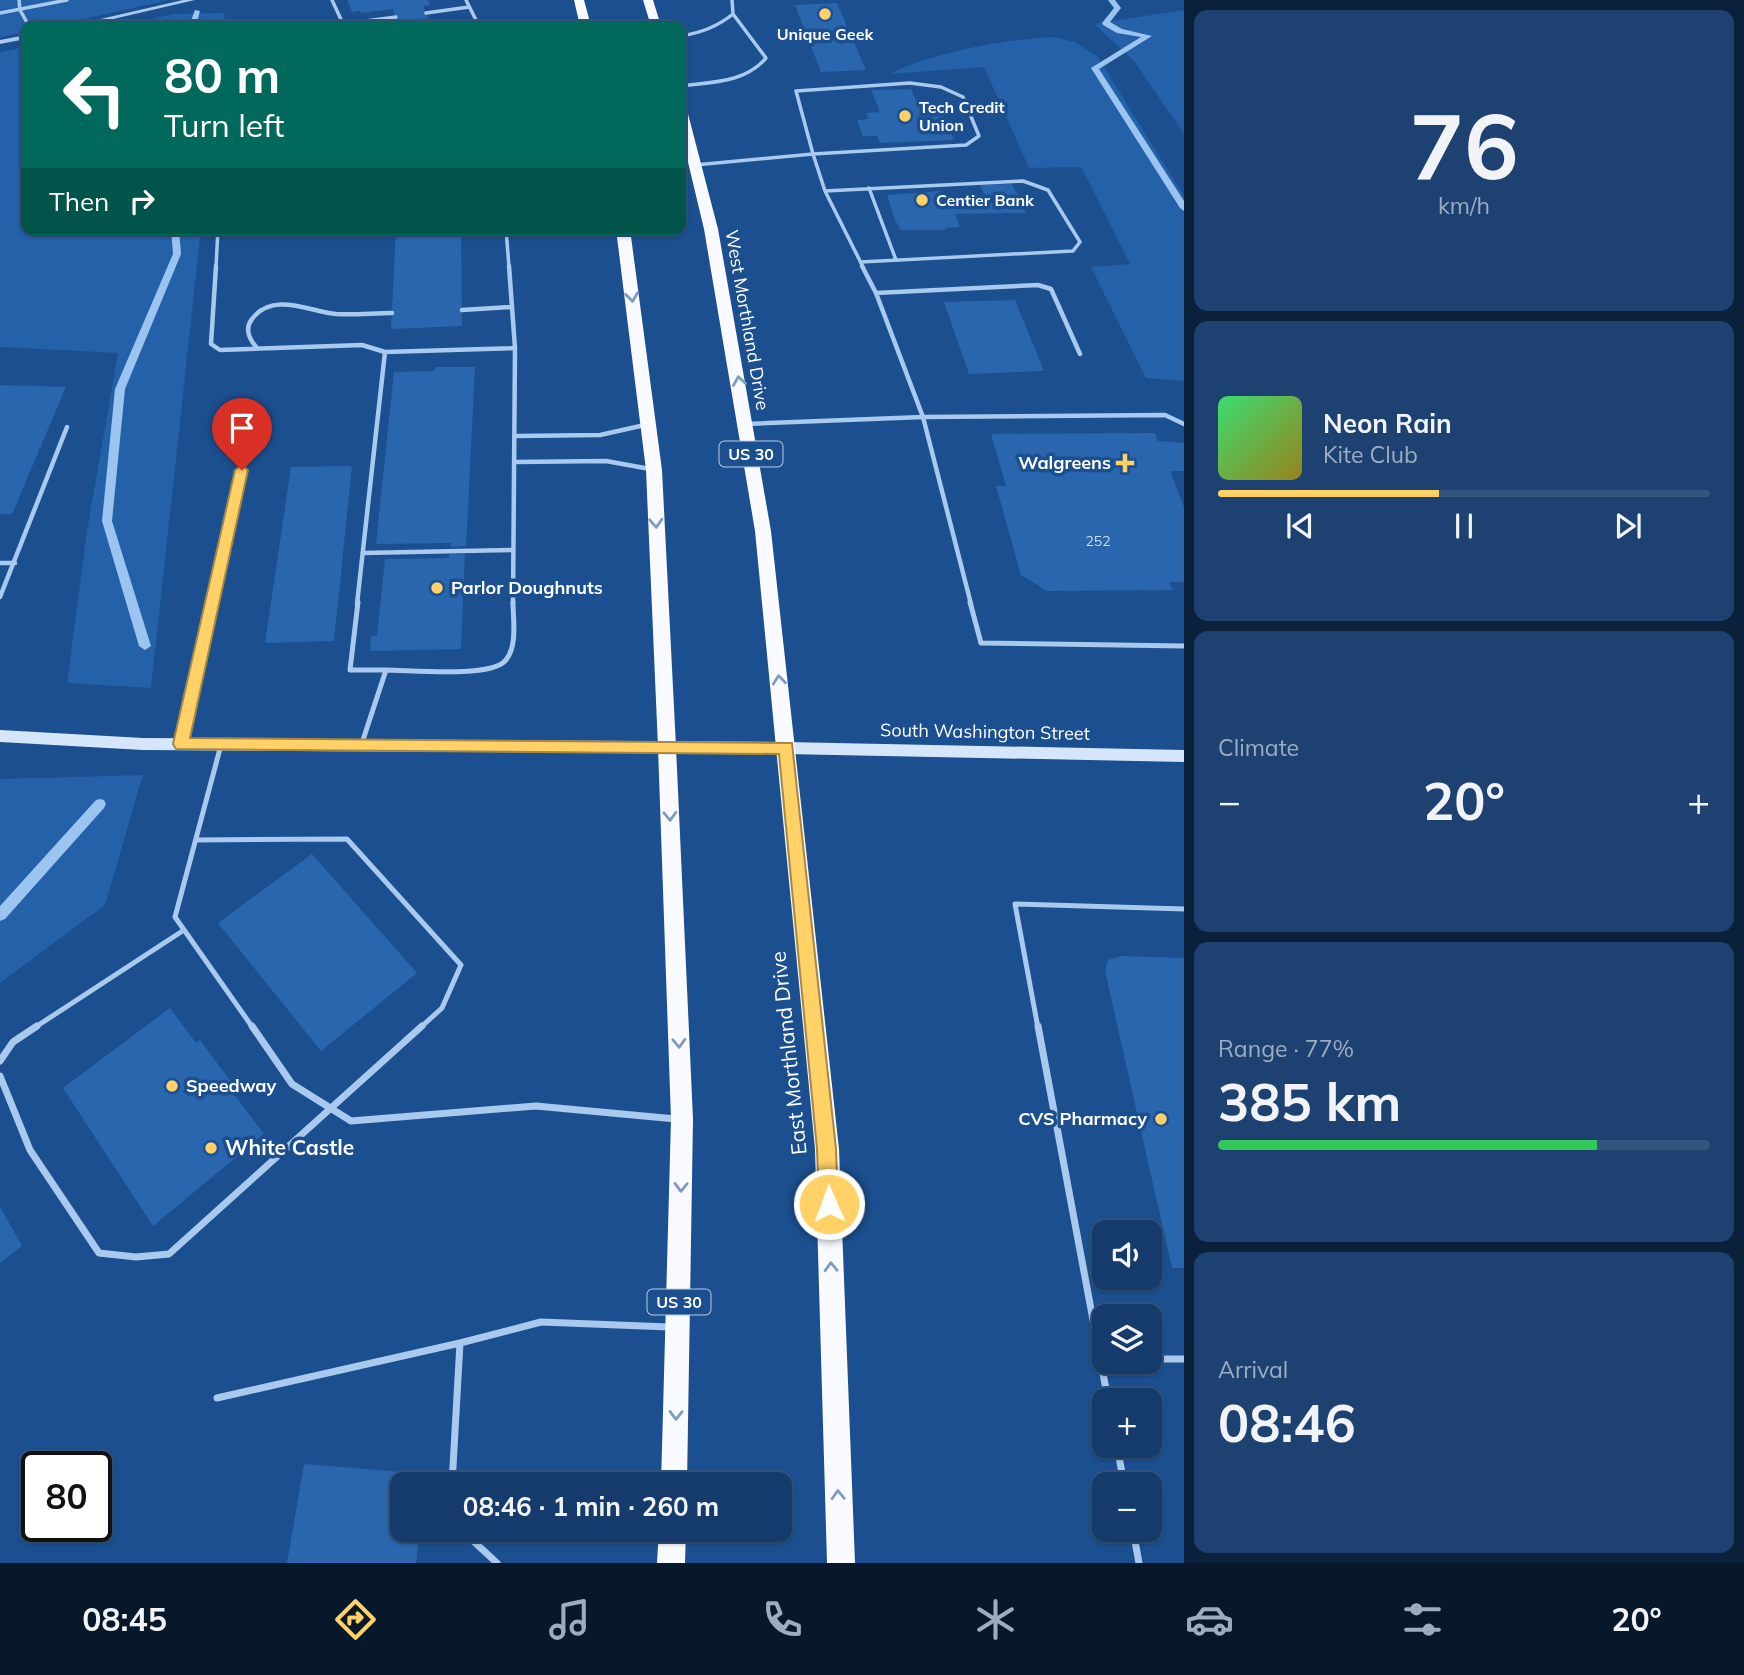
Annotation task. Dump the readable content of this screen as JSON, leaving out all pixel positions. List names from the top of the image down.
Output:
{
  "streets": {
    "highway": ["West Morthland Drive", "US 30", "East Morthland Drive"],
    "main road": ["South Washington Street"]
  },
  "crossings": [
    ["West Morthland Drive", "South Washington Street"],
    ["West Morthland Drive", "East Morthland Drive"],
    ["US 30", "South Washington Street"],
    ["South Washington Street", "East Morthland Drive"]
  ],
  "places": {
    "other": [
      "Unique Geek",
      "Tech Credit Union",
      "Centier Bank",
      "Parlor Doughnuts",
      "Speedway",
      "CVS Pharmacy",
      "White Castle"
    ],
    "health": ["Walgreens"]
  },
  "house_numbers": ["252"],
  "page": {
    "tile": [
      ["76", "km/h"],
      "Climate",
      ["Range · 77%", "385 km"],
      ["Arrival", "08:46"]
    ],
    "turn": ["80 m", "Turn left"],
    "then": "Then",
    "song": ["Neon Rain", "Kite Club"],
    "heat": ["−", "20°", "+"],
    "map_buttons": ["+", "−"],
    "limit": "80",
    "trip": "08:46 · 1 min · 260 m",
    "tabs": ["08:45", "20°"]
  }
}
